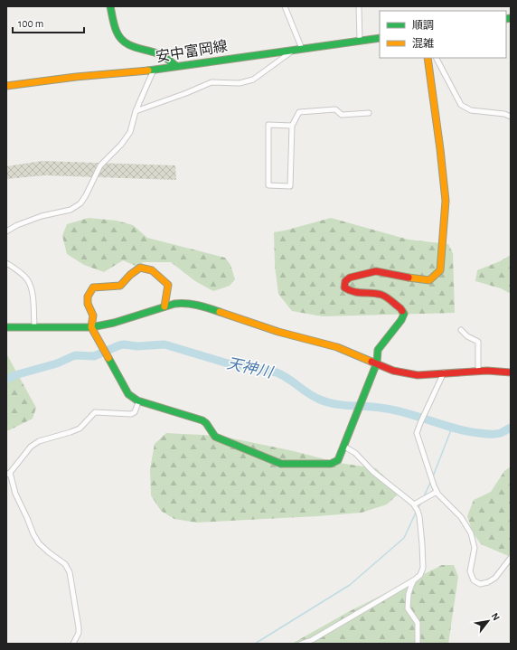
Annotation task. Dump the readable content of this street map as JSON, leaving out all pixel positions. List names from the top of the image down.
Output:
{
  "streets": {
    "street": ["安中富岡線"]
  },
  "water": ["天神川"],
  "legend": ["順調", "混雑"],
  "scale_bar": "100 m",
  "north": "top right"
}
